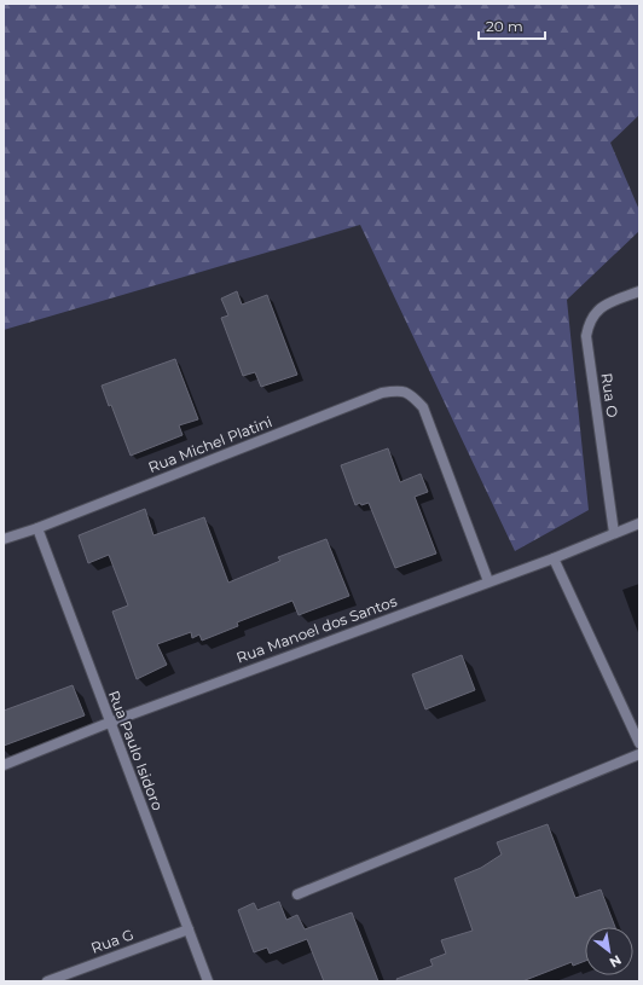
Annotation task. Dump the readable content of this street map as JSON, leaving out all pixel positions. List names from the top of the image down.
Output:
{
  "streets": {
    "street": [
      "Rua O",
      "Rua Michel Platini",
      "Rua Manoel dos Santos",
      "Rua Paulo Isidoro",
      "Rua G"
    ]
  },
  "crossings": [
    ["Rua O", "Rua Manoel dos Santos"],
    ["Rua Michel Platini", "Rua Manoel dos Santos"],
    ["Rua Michel Platini", "Rua Paulo Isidoro"],
    ["Rua Manoel dos Santos", "Rua Paulo Isidoro"],
    ["Rua Paulo Isidoro", "Rua G"]
  ],
  "scale_bar": "20 m",
  "north": "bottom right"
}
